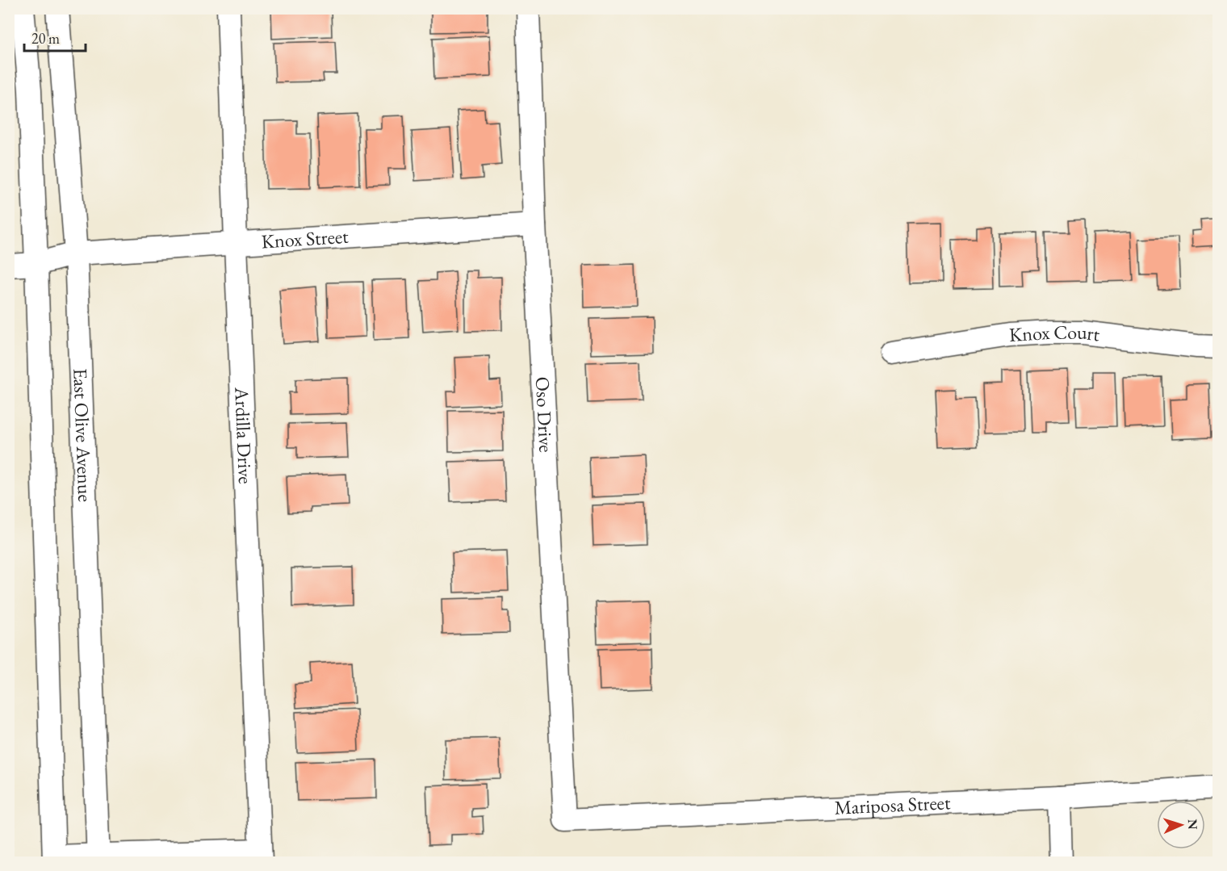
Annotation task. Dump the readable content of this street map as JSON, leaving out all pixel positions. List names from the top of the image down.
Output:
{
  "streets": {
    "street": [
      "Knox Street",
      "Knox Court",
      "Oso Drive",
      "East Olive Avenue",
      "Ardilla Drive",
      "Mariposa Street"
    ]
  },
  "crossings": [
    ["Knox Street", "Oso Drive"],
    ["Knox Street", "East Olive Avenue"],
    ["Knox Street", "Ardilla Drive"],
    ["Oso Drive", "Mariposa Street"]
  ],
  "scale_bar": "20 m",
  "north": "right"
}
